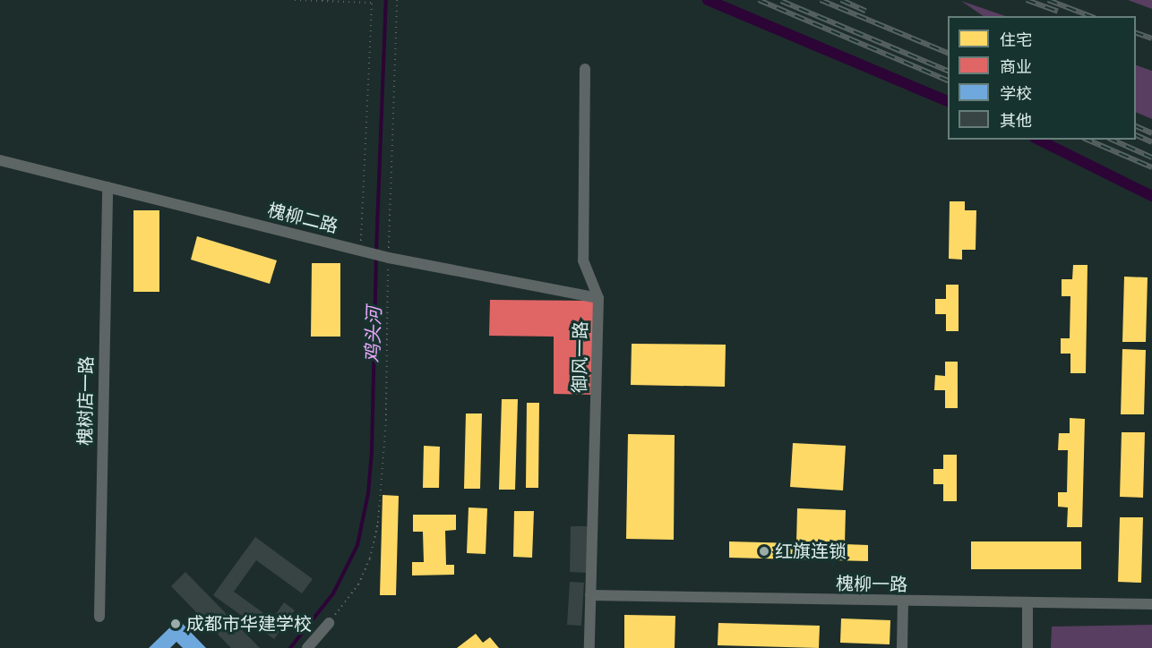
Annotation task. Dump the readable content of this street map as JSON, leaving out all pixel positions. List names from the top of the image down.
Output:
{
  "streets": {
    "street": [
      "槐柳二路",
      "御风一路",
      "槐树店一路",
      "槐柳一路"
    ]
  },
  "crossings": [
    ["槐柳二路", "御风一路"],
    ["槐柳二路", "槐树店一路"],
    ["御风一路", "槐柳一路"]
  ],
  "water": ["鸡头河"],
  "places": ["红旗连锁", "成都市华建学校"],
  "legend": [
    "住宅",
    "商业",
    "学校",
    "其他"
  ]
}
